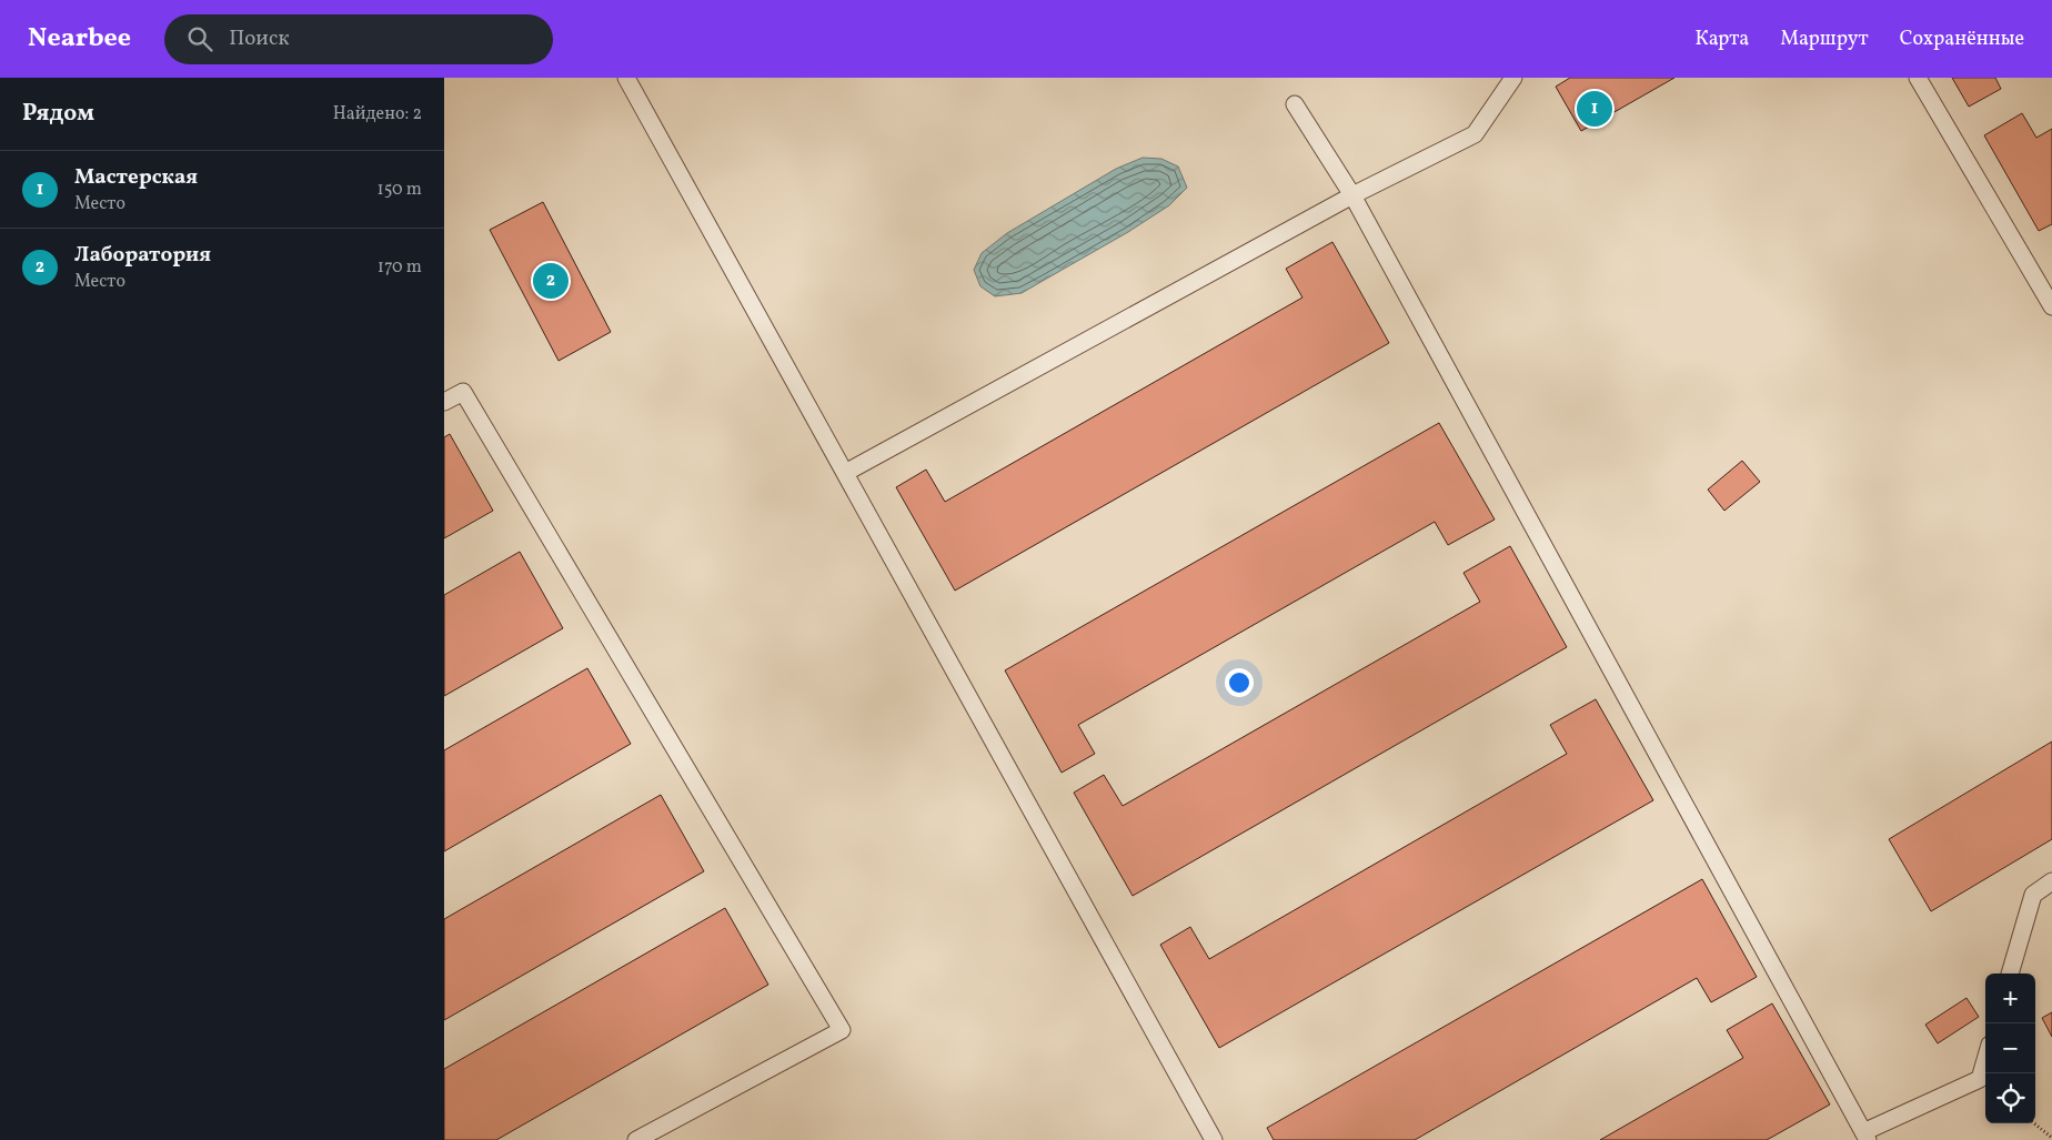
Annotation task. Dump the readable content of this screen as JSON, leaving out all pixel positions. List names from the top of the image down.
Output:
{
  "page": {
    "header": "Nearbee",
    "search": "Поиск",
    "nav": ["Карта", "Маршрут", "Сохранённые"],
    "heading": ["Рядом", "Найдено: 2"],
    "pins": ["1", "2"],
    "list": [
      {
        "mark": "1",
        "name": "Мастерская",
        "note": "Место",
        "value": "150 m"
      },
      {
        "mark": "2",
        "name": "Лаборатория",
        "note": "Место",
        "value": "170 m"
      }
    ],
    "map_buttons": ["+", "−"]
  }
}
